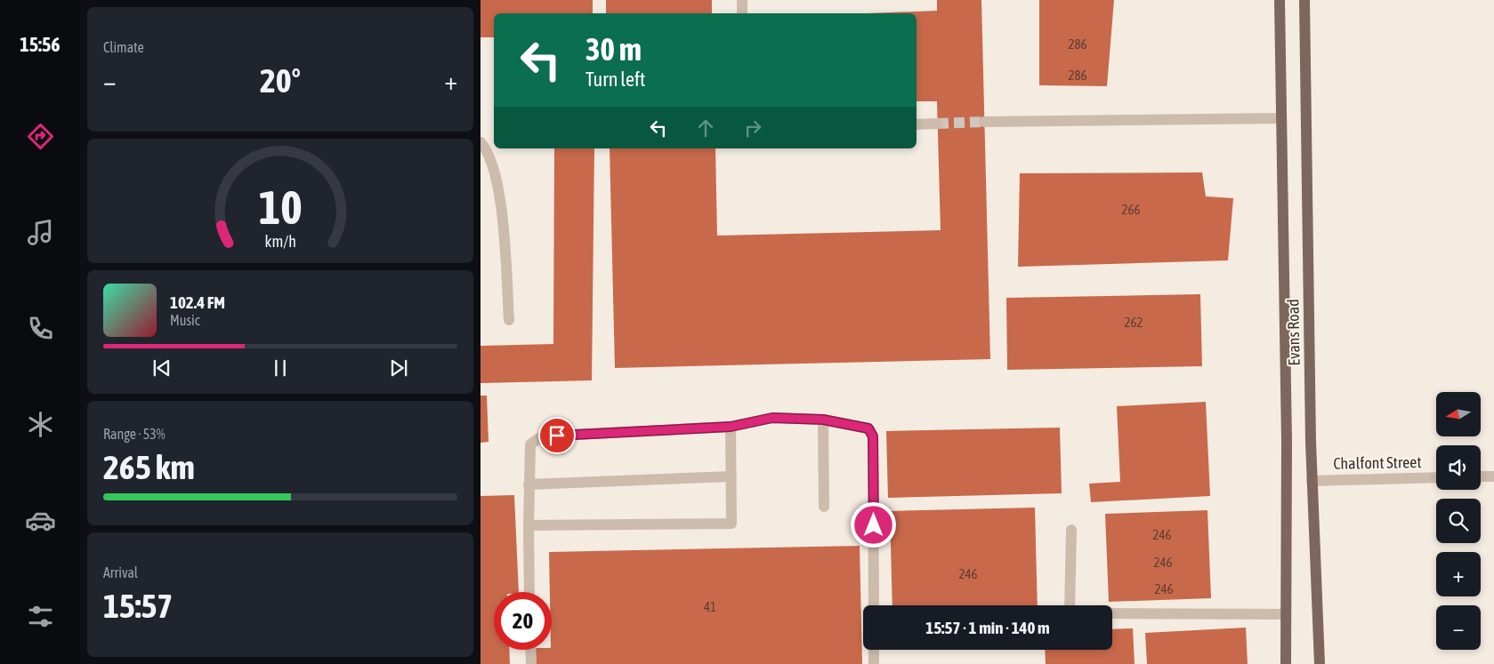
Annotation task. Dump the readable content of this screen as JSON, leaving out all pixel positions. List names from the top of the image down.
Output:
{
  "streets": {
    "main road": ["Evans Road"],
    "street": ["Chalfont Street"]
  },
  "crossings": [
    ["Evans Road", "Chalfont Street"]
  ],
  "house_numbers": [
    "286",
    "286",
    "266",
    "262",
    "246",
    "246",
    "246",
    "246",
    "41"
  ],
  "north": "left",
  "page": {
    "tabs": "15:56",
    "tile": [
      "Climate",
      ["Range · 53%", "265 km"],
      ["Arrival", "15:57"]
    ],
    "turn": ["30 m", "Turn left"],
    "heat": ["−", "20°", "+"],
    "song": ["102.4 FM", "Music"],
    "map_buttons": ["+", "−"],
    "limit": "20",
    "trip": "15:57 · 1 min · 140 m",
    "gauge": ["10", "km/h"]
  }
}
